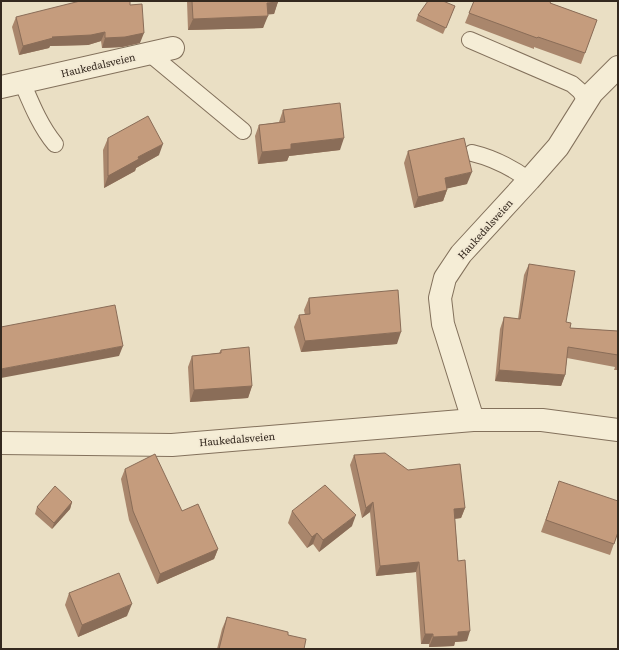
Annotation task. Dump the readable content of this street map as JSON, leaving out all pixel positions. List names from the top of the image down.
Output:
{
  "streets": {
    "street": ["Haukedalsveien"]
  }
}
